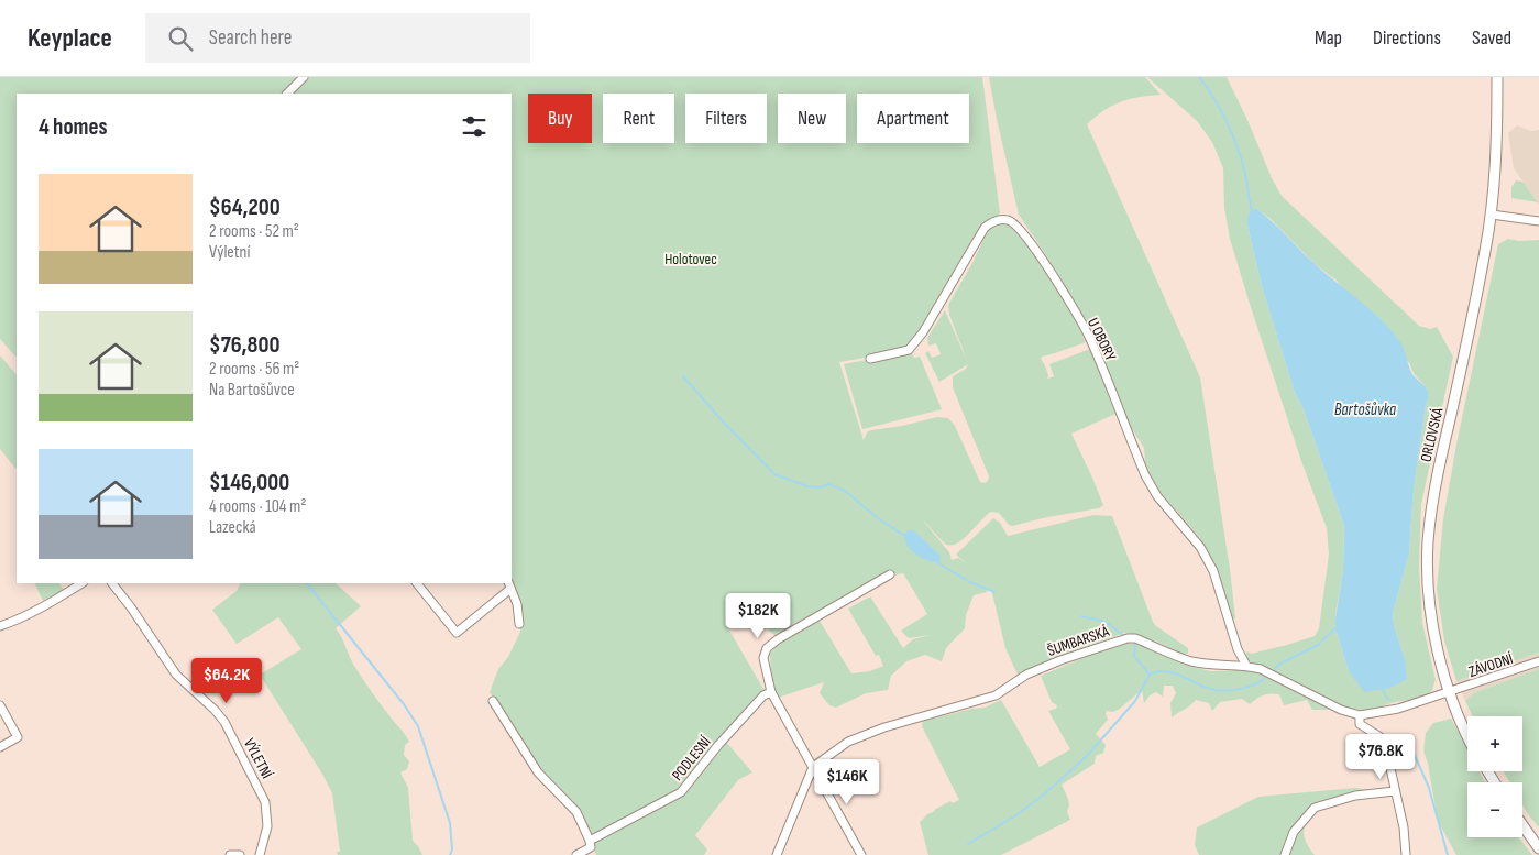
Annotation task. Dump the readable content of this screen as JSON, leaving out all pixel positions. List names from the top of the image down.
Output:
{
  "streets": {
    "street": [
      "U OBORY",
      "ORLOVSKÁ",
      "ŠUMBARSKÁ",
      "ZÁVODNÍ",
      "VÝLETNÍ",
      "PODLESNÍ"
    ]
  },
  "crossings": [
    ["U OBORY", "ŠUMBARSKÁ"],
    ["ORLOVSKÁ", "ŠUMBARSKÁ"],
    ["ORLOVSKÁ", "ZÁVODNÍ"],
    ["ŠUMBARSKÁ", "ZÁVODNÍ"]
  ],
  "water": ["Bartošůvka"],
  "parks": ["Holotovec"],
  "page": {
    "header": "Keyplace",
    "search": "Search here",
    "nav": ["Map", "Directions", "Saved"],
    "chip": [
      "Buy",
      "Rent",
      "Filters",
      "New",
      "Apartment"
    ],
    "heading": "4 homes",
    "list": [
      {
        "name": "$64,200",
        "note": "2 rooms · 52 m² · Výletní"
      },
      {
        "name": "$76,800",
        "note": "2 rooms · 56 m² · Na Bartošůvce"
      },
      {
        "name": "$146,000",
        "note": "4 rooms · 104 m² · Lazecká"
      }
    ],
    "price": [
      "$182K",
      "$64.2K",
      "$76.8K",
      "$146K"
    ],
    "map_buttons": ["+", "−"]
  }
}
